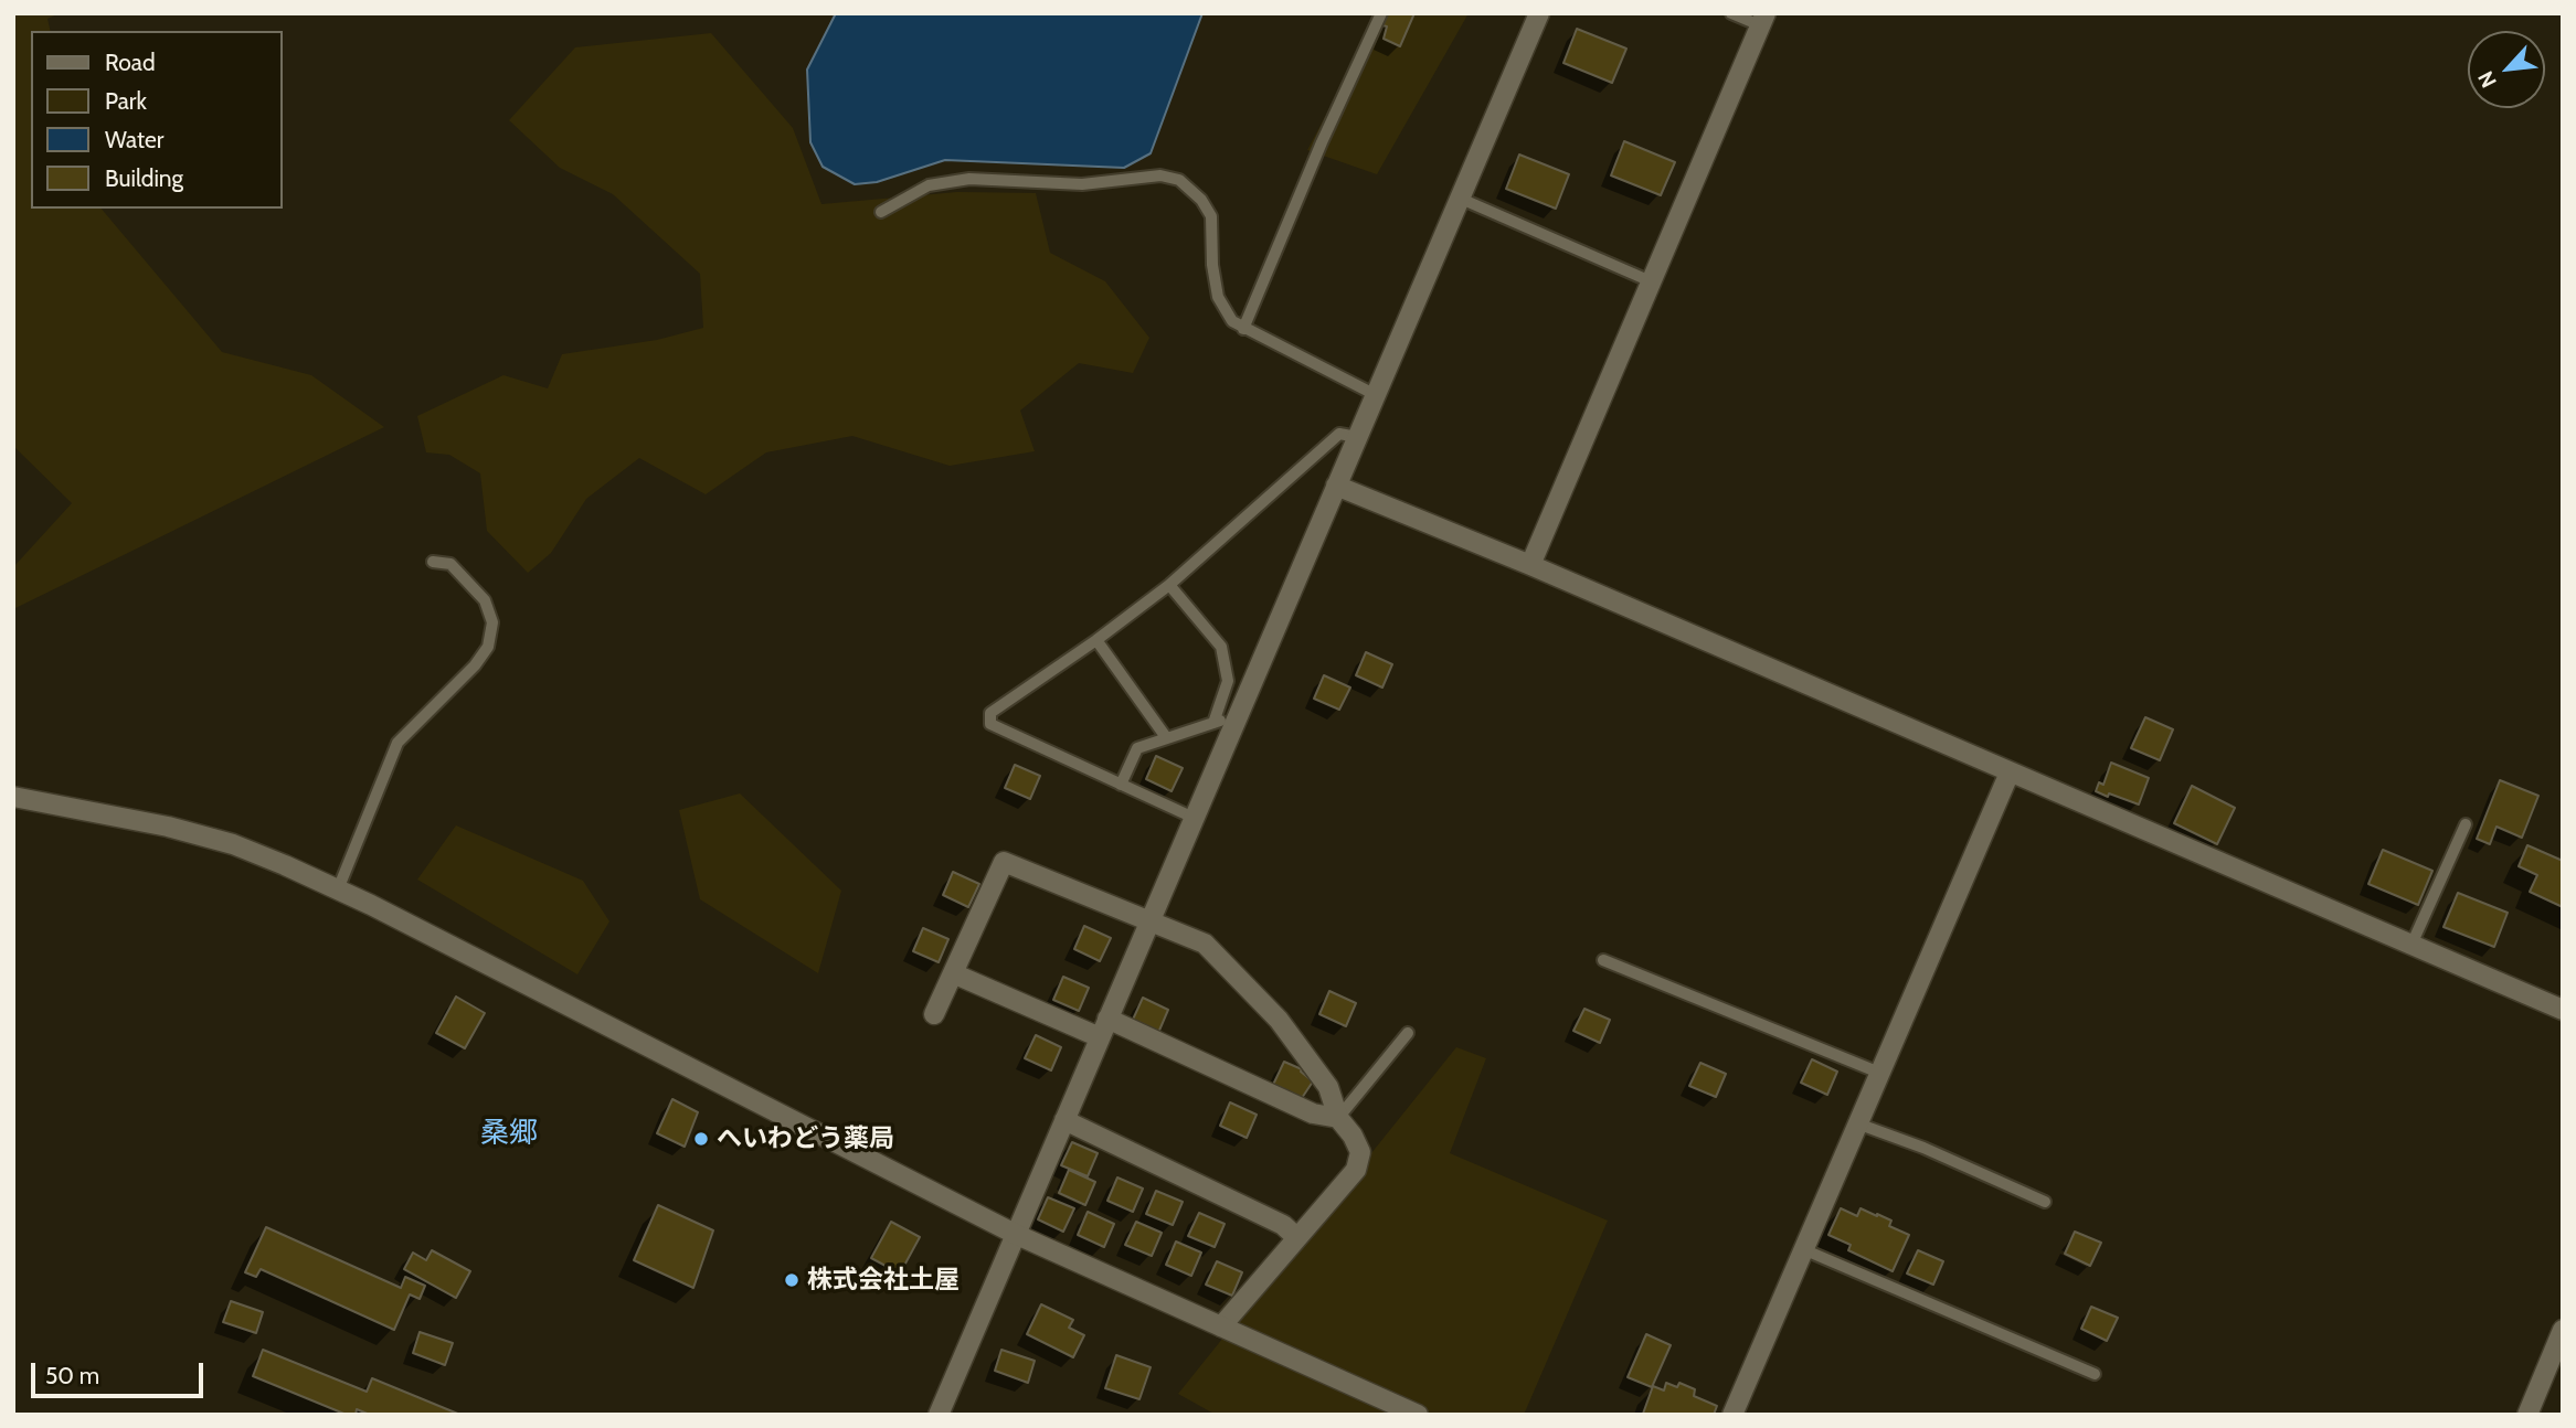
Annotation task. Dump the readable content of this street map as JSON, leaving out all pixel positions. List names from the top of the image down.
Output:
{
  "districts": ["桑郷"],
  "places": ["へいわどう薬局", "株式会社土屋"],
  "legend": [
    "Road",
    "Park",
    "Water",
    "Building"
  ],
  "scale_bar": "50 m",
  "north": "bottom left"
}
